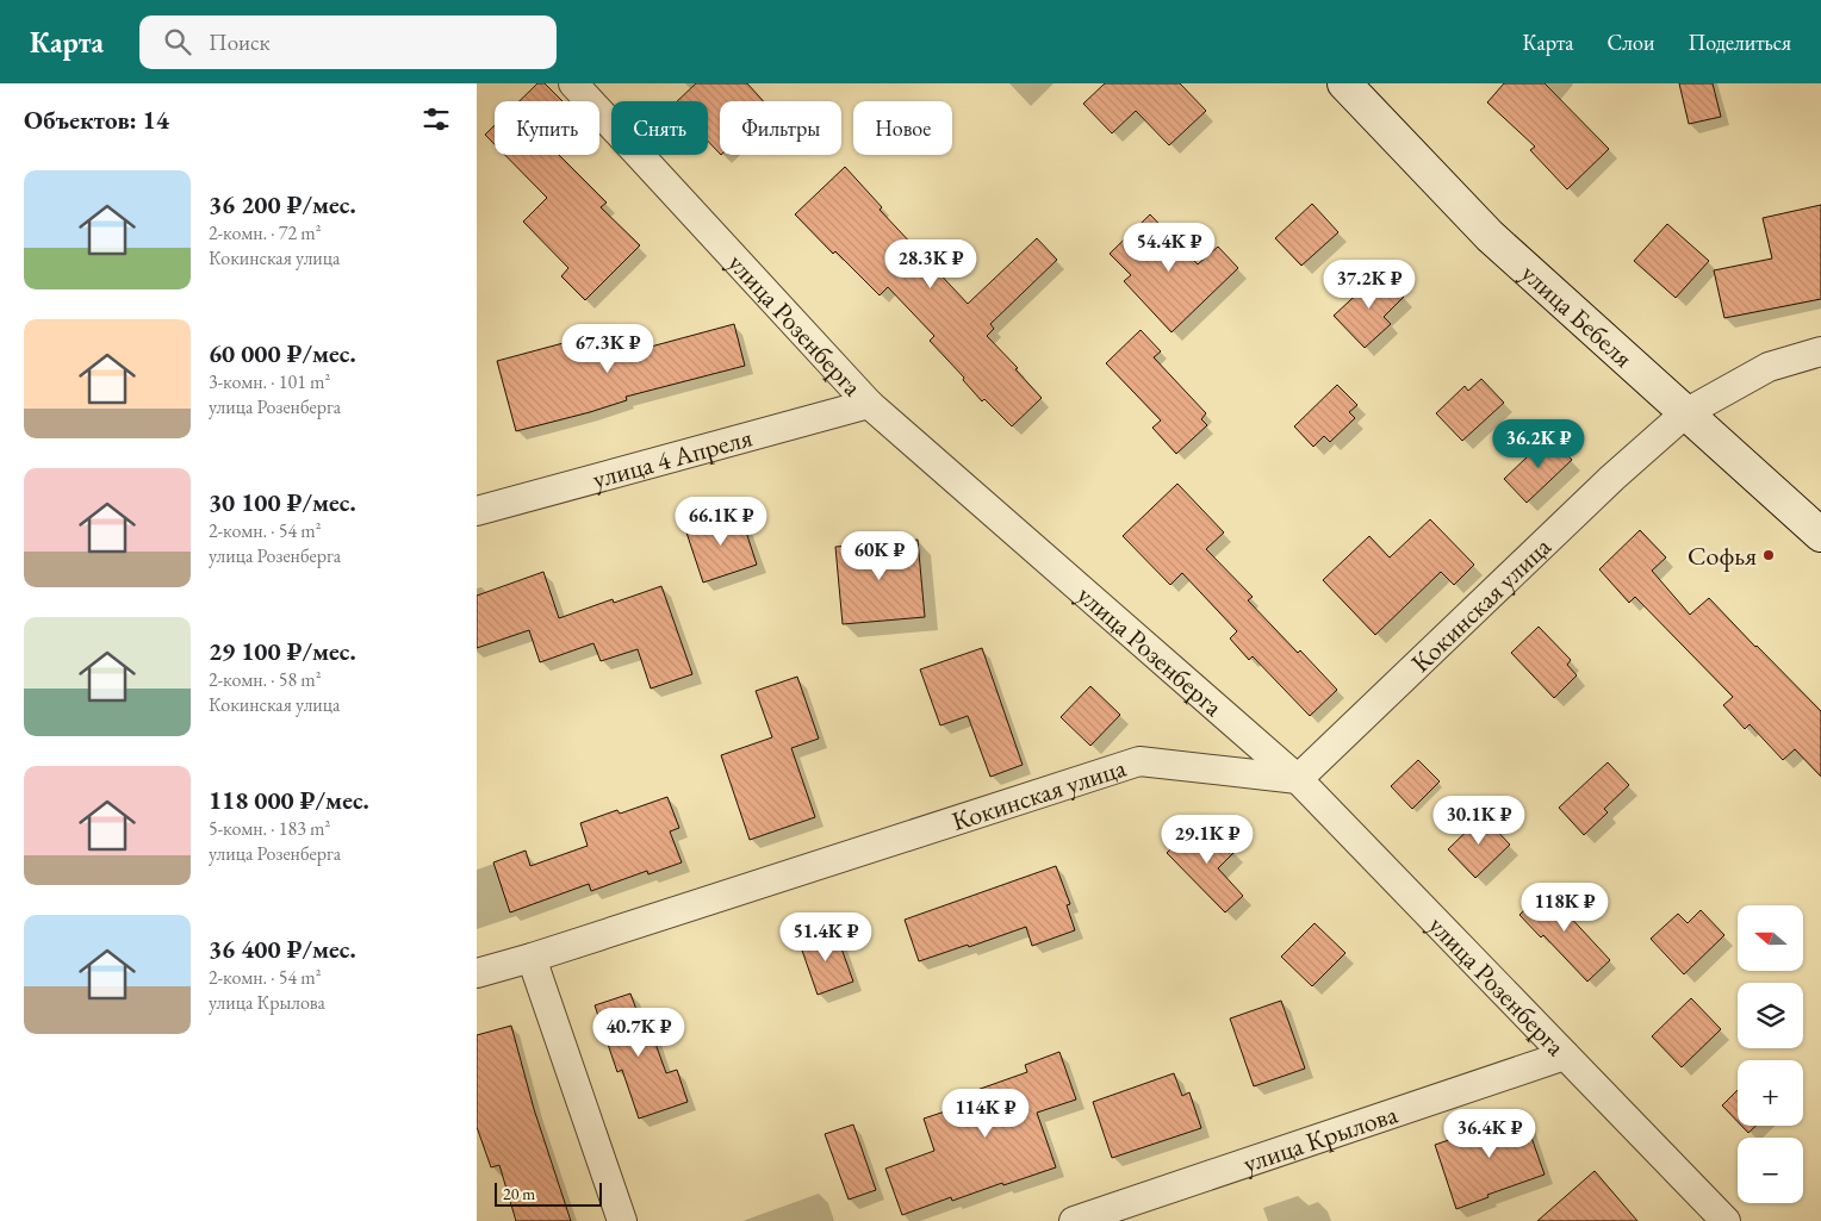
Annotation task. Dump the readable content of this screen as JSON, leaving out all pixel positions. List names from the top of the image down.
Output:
{
  "streets": {
    "street": [
      "улица Бебеля",
      "улица Розенберга",
      "улица 4 Апреля",
      "Кокинская улица",
      "улица Крылова"
    ]
  },
  "crossings": [
    ["улица Бебеля", "Кокинская улица"],
    ["улица Розенберга", "улица 4 Апреля"],
    ["улица Розенберга", "Кокинская улица"],
    ["улица Розенберга", "улица Крылова"]
  ],
  "places": ["Софья"],
  "scale_bar": "20 m",
  "north": "left",
  "page": {
    "header": "Карта",
    "search": "Поиск",
    "nav": ["Карта", "Слои", "Поделиться"],
    "heading": "Объектов: 14",
    "chip": [
      "Купить",
      "Снять",
      "Фильтры",
      "Новое"
    ],
    "list": [
      {
        "name": "36 200 ₽/мес.",
        "note": "2-комн. · 72 m² · Кокинская улица"
      },
      {
        "name": "60 000 ₽/мес.",
        "note": "3-комн. · 101 m² · улица Розенберга"
      },
      {
        "name": "30 100 ₽/мес.",
        "note": "2-комн. · 54 m² · улица Розенберга"
      },
      {
        "name": "29 100 ₽/мес.",
        "note": "2-комн. · 58 m² · Кокинская улица"
      },
      {
        "name": "118 000 ₽/мес.",
        "note": "5-комн. · 183 m² · улица Розенберга"
      },
      {
        "name": "36 400 ₽/мес.",
        "note": "2-комн. · 54 m² · улица Крылова"
      }
    ],
    "price": [
      "54.4K ₽",
      "28.3K ₽",
      "37.2K ₽",
      "67.3K ₽",
      "36.2K ₽",
      "66.1K ₽",
      "60K ₽",
      "30.1K ₽",
      "29.1K ₽",
      "118K ₽",
      "51.4K ₽",
      "40.7K ₽",
      "114K ₽",
      "36.4K ₽"
    ],
    "map_buttons": ["+", "−"],
    "scale": "20 m"
  }
}
